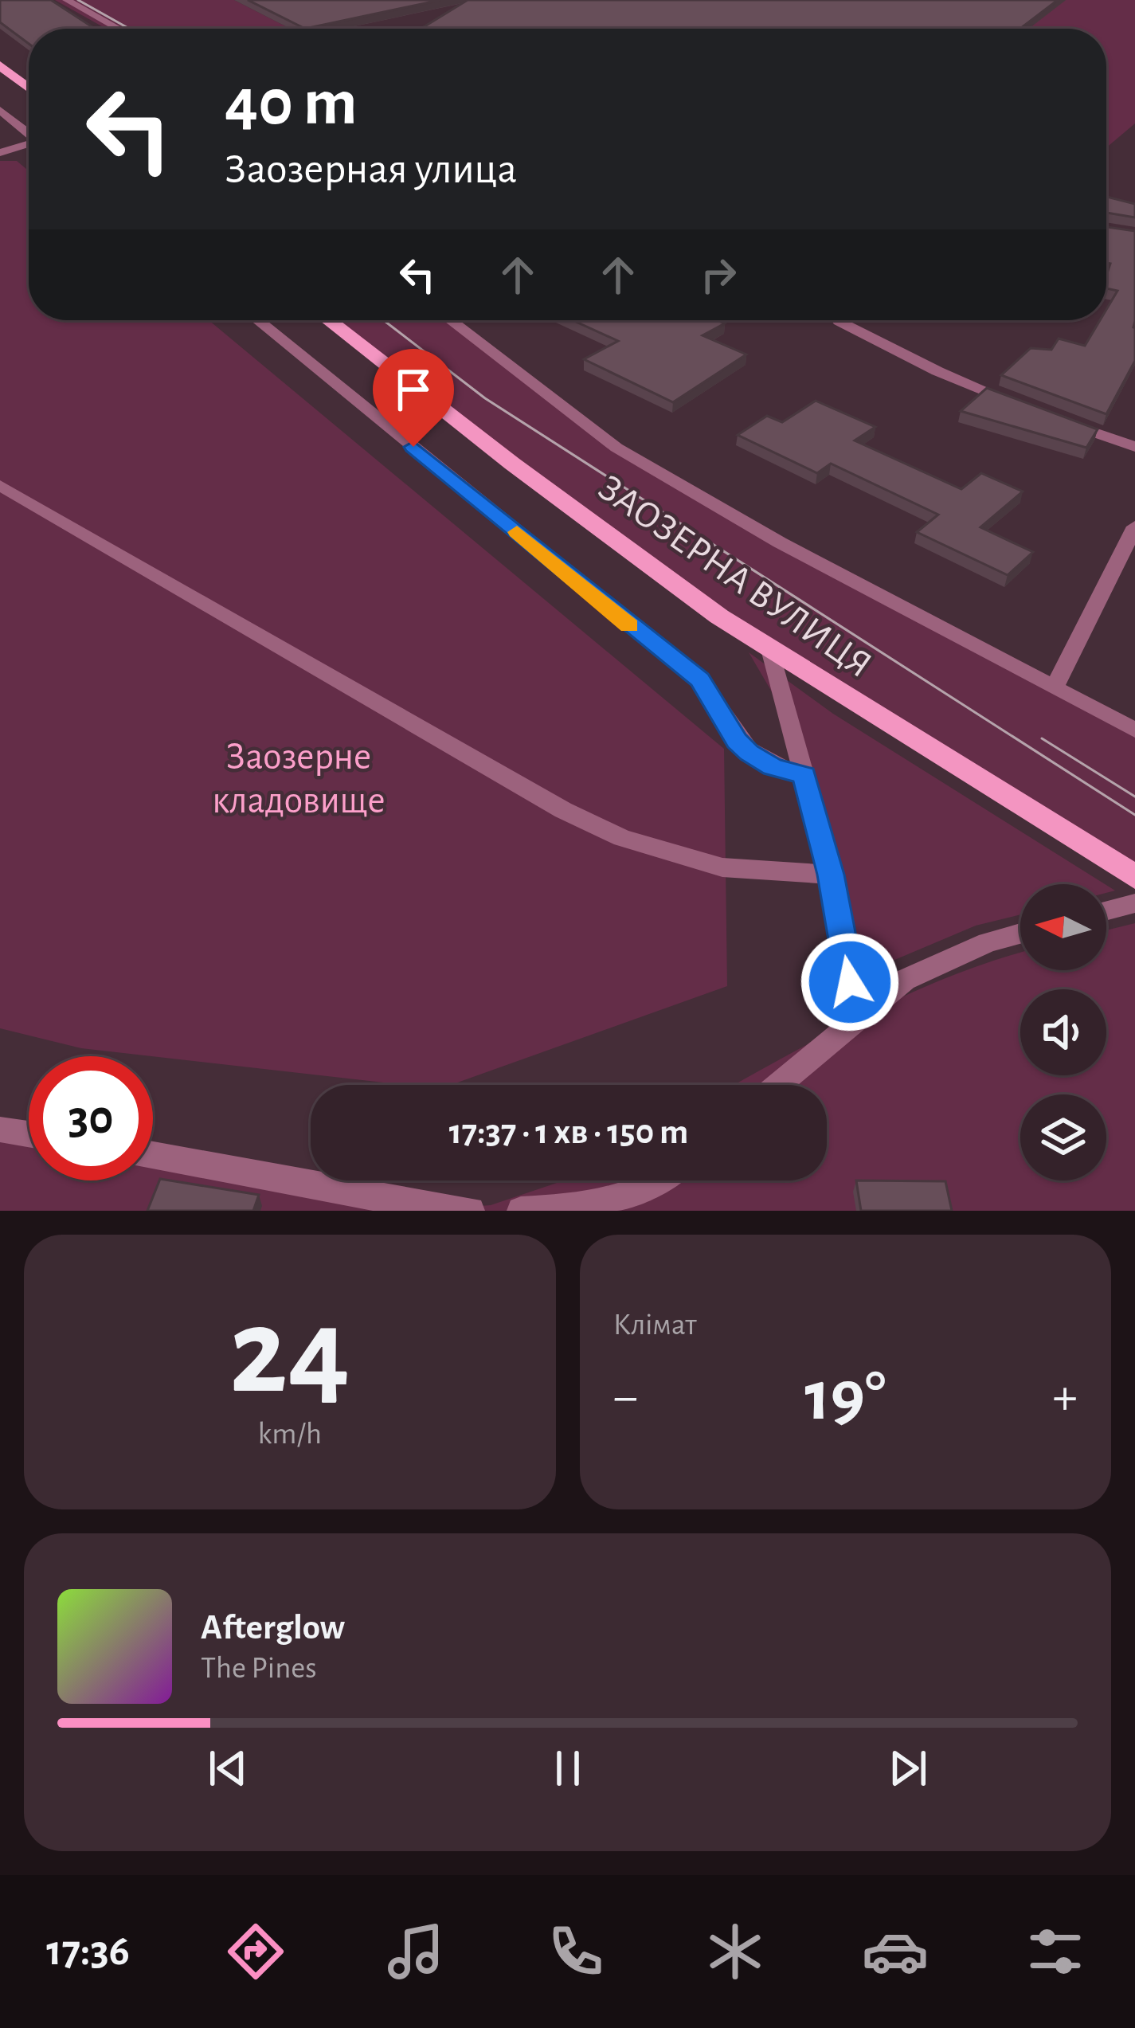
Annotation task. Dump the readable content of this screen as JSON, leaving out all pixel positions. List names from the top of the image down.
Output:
{
  "streets": {
    "main road": ["ЗАОЗЕРНА ВУЛИЦЯ"]
  },
  "parks": ["Заозерне кладовище"],
  "north": "left",
  "page": {
    "turn": ["40 m", "Заозерная улица"],
    "limit": "30",
    "trip": "17:37 · 1 хв · 150 m",
    "tile": [
      ["24", "km/h"],
      "Клімат"
    ],
    "heat": ["−", "19°", "+"],
    "song": ["Afterglow", "The Pines"],
    "tabs": "17:36"
  }
}
